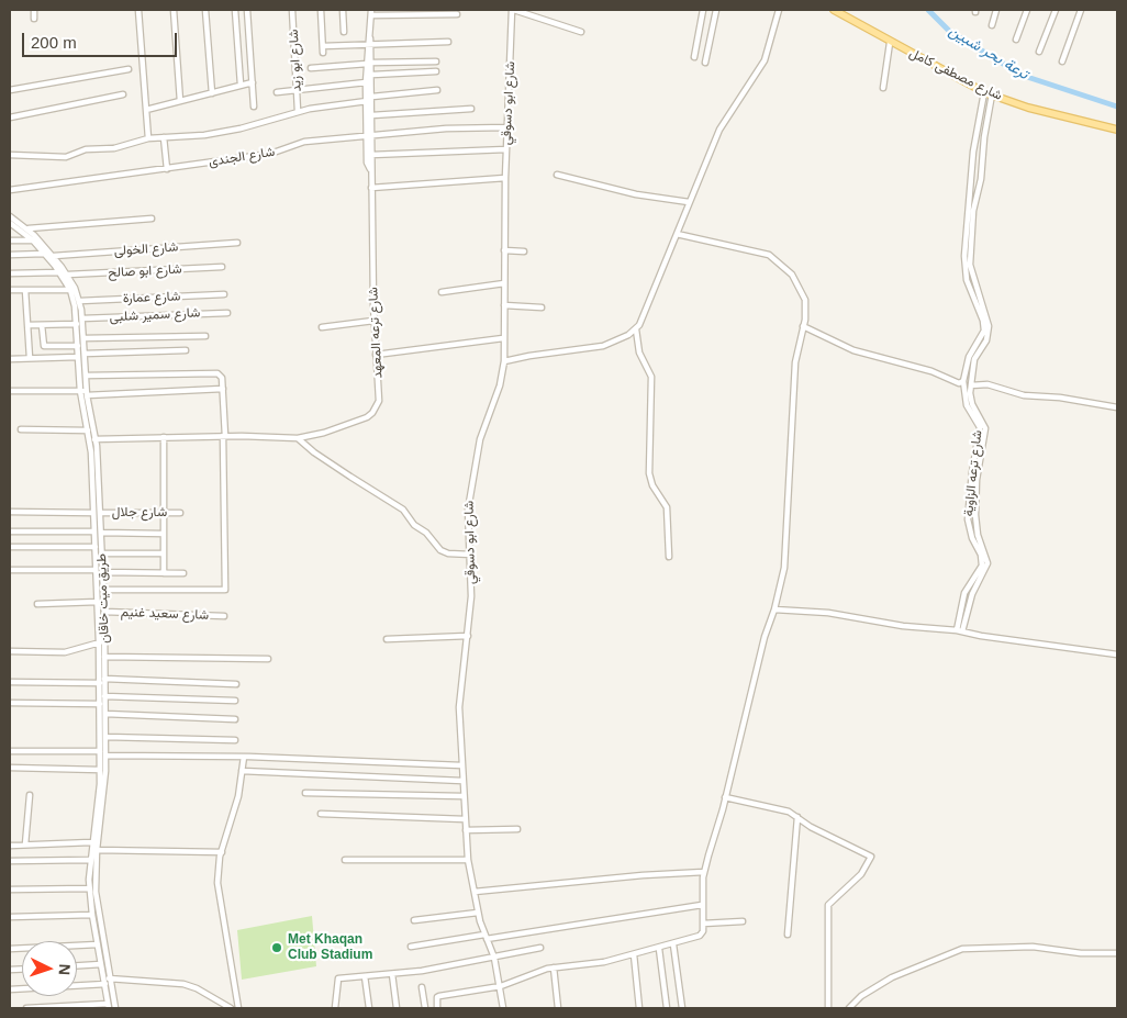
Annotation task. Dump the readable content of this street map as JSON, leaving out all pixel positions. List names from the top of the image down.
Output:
{
  "streets": {
    "main road": ["شارع مصطفى كامل"],
    "street": [
      "شارع ابو زيد",
      "شارع ابو دسوقي",
      "شارع الجندى",
      "شارع الخولى",
      "شارع ابو صالح",
      "شارع عمارة",
      "شارع سمير شلبى",
      "شارع ترعه المعهد",
      "شارع ترعه الزاوية",
      "شارع جلال",
      "طريق ميت خاقان",
      "شارع سعيد غنيم"
    ]
  },
  "crossings": [
    ["شارع مصطفى كامل", "شارع ترعه الزاوية"],
    ["شارع ابو دسوقي", "شارع الجندى"],
    ["شارع الجندى", "شارع ترعه المعهد"],
    ["شارع الخولى", "طريق ميت خاقان"],
    ["شارع ابو صالح", "طريق ميت خاقان"],
    ["شارع عمارة", "طريق ميت خاقان"],
    ["شارع سمير شلبى", "طريق ميت خاقان"],
    ["شارع ترعه المعهد", "طريق ميت خاقان"],
    ["شارع جلال", "طريق ميت خاقان"],
    ["طريق ميت خاقان", "شارع سعيد غنيم"]
  ],
  "water": ["ترعة بحر شبين"],
  "places": ["Met Khaqan Club Stadium"],
  "scale_bar": "200 m",
  "north": "right"
}
